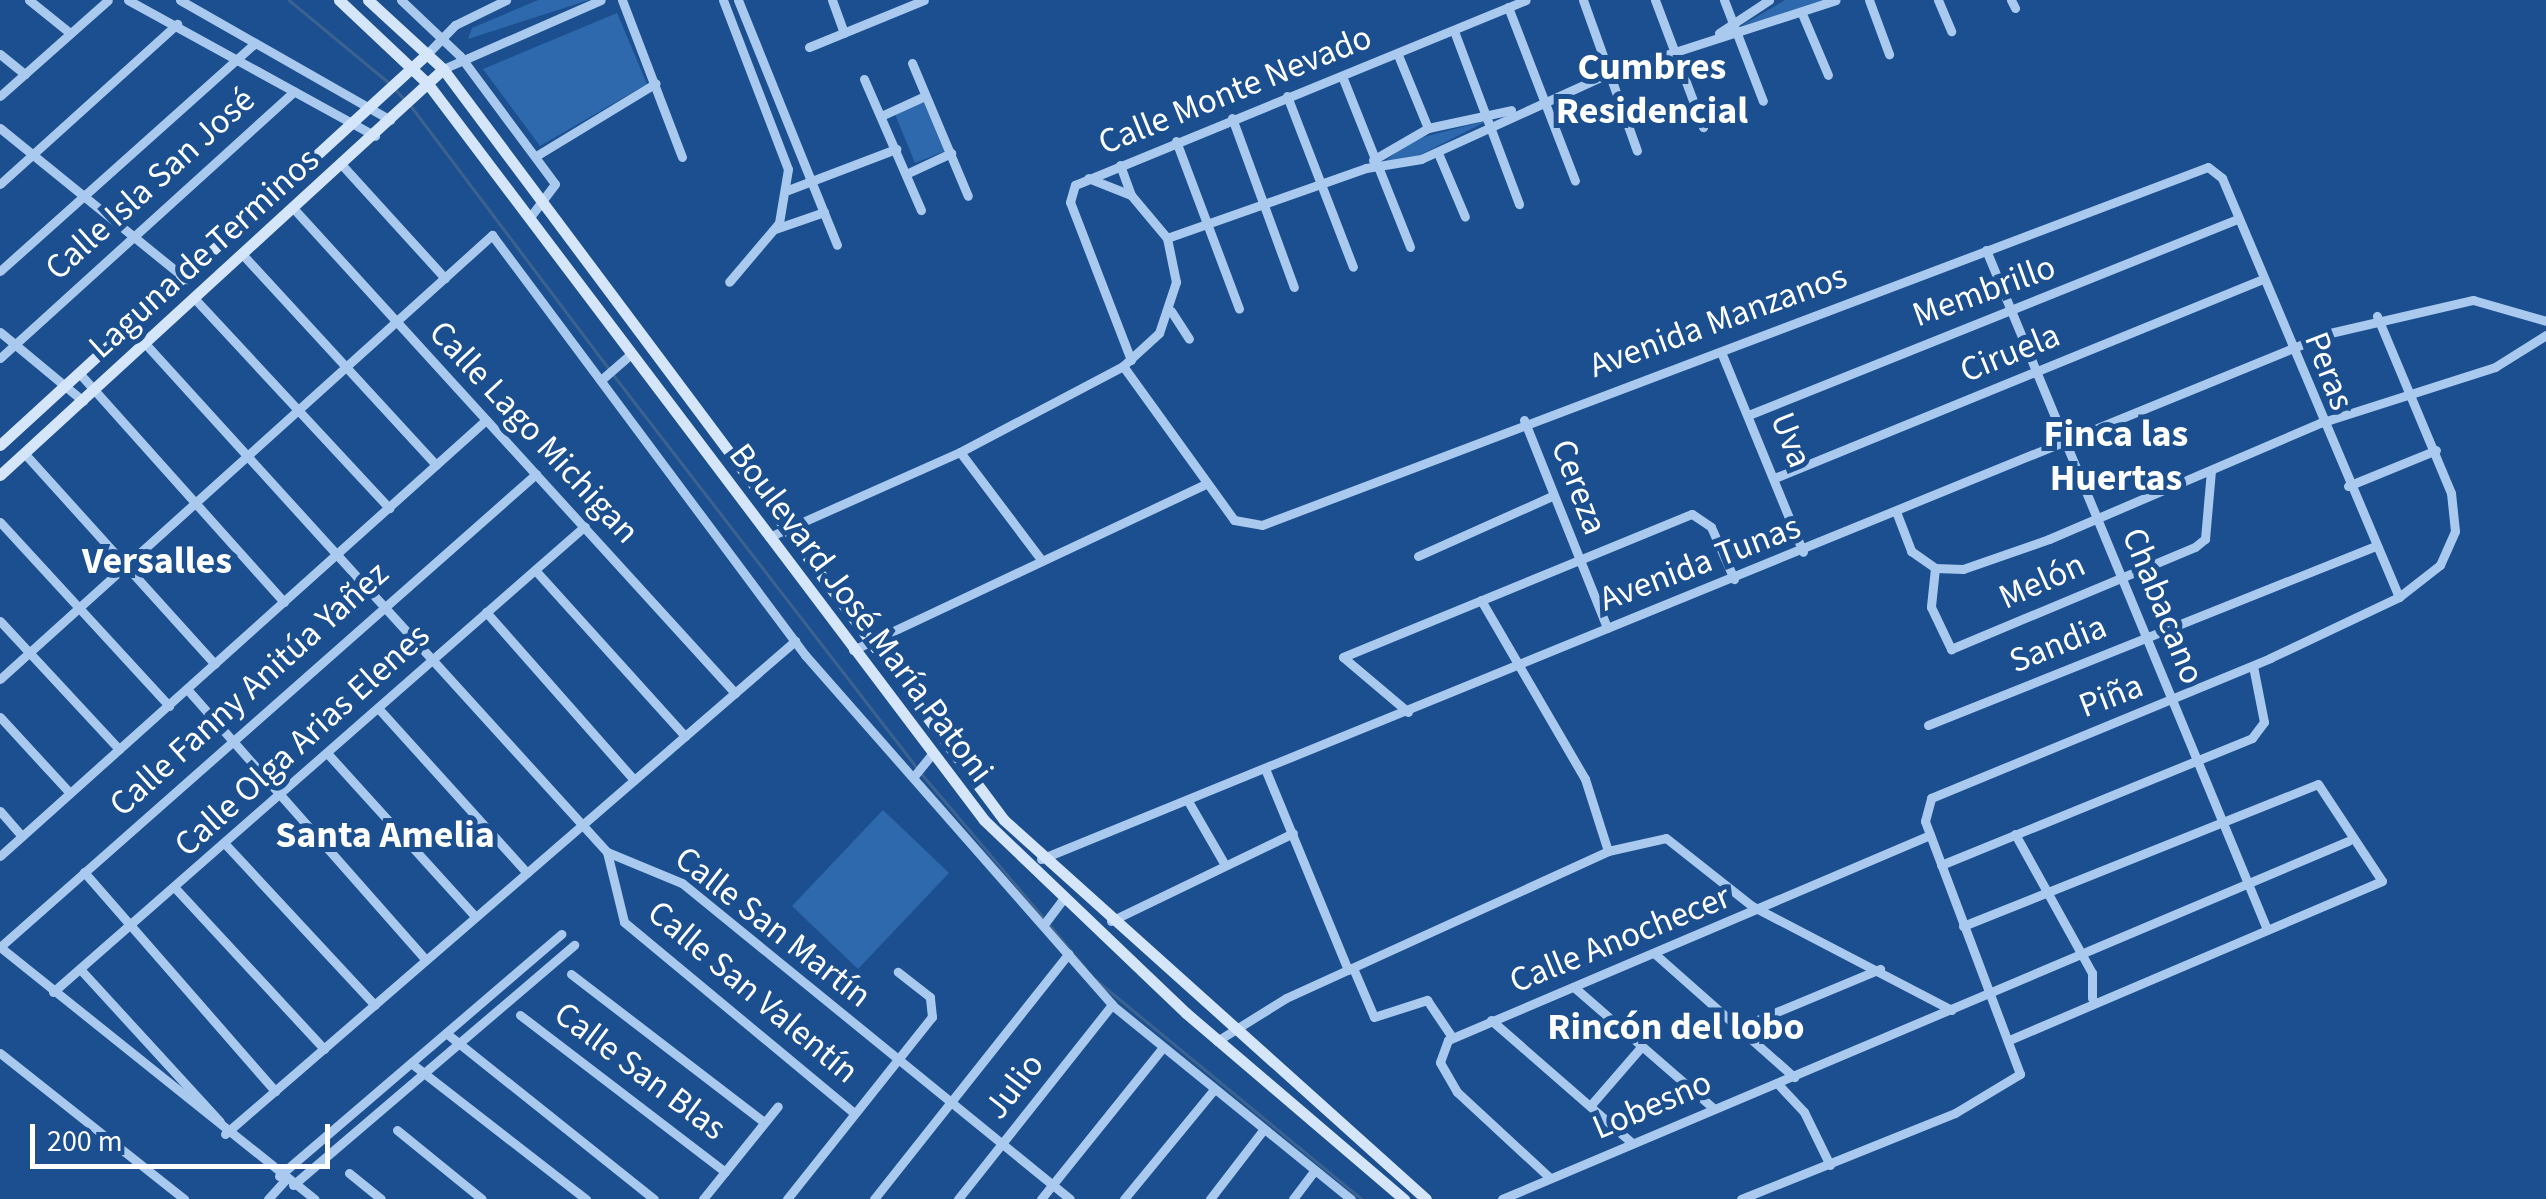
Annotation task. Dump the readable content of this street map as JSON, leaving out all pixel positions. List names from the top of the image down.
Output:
{
  "streets": {
    "main road": ["Laguna de Terminos", "Boulevard José María Patoni"],
    "street": [
      "Calle Monte Nevado",
      "Calle Isla San José",
      "Membrillo",
      "Avenida Manzanos",
      "Ciruela",
      "Peras",
      "Calle Lago Michigan",
      "Uva",
      "Cereza",
      "Avenida Tunas",
      "Melón",
      "Chabacano",
      "Sandia",
      "Calle Fanny Anitúa Yañez",
      "Piña",
      "Calle Olga Arias Elenes",
      "Calle San Martín",
      "Calle Anochecer",
      "Calle San Valentín",
      "Calle San Blas",
      "Julio",
      "Lobesno"
    ]
  },
  "crossings": [
    ["Laguna de Terminos", "Calle Lago Michigan"],
    ["Laguna de Terminos", "Boulevard José María Patoni"],
    ["Membrillo", "Peras"],
    ["Membrillo", "Uva"],
    ["Membrillo", "Chabacano"],
    ["Avenida Manzanos", "Peras"],
    ["Avenida Manzanos", "Uva"],
    ["Avenida Manzanos", "Cereza"],
    ["Avenida Manzanos", "Chabacano"],
    ["Ciruela", "Peras"],
    ["Ciruela", "Uva"],
    ["Ciruela", "Chabacano"],
    ["Peras", "Avenida Tunas"],
    ["Peras", "Sandia"],
    ["Peras", "Piña"],
    ["Calle Lago Michigan", "Calle Fanny Anitúa Yañez"],
    ["Calle Lago Michigan", "Calle Olga Arias Elenes"],
    ["Uva", "Avenida Tunas"],
    ["Cereza", "Avenida Tunas"],
    ["Avenida Tunas", "Chabacano"],
    ["Avenida Tunas", "Boulevard José María Patoni"],
    ["Avenida Tunas", "Piña"],
    ["Melón", "Chabacano"],
    ["Chabacano", "Sandia"],
    ["Chabacano", "Piña"],
    ["Chabacano", "Lobesno"],
    ["Piña", "Calle Anochecer"],
    ["Calle San Martín", "Calle San Valentín"],
    ["Calle San Martín", "Julio"]
  ],
  "districts": [
    "Cumbres Residencial",
    "Finca las Huertas",
    "Versalles",
    "Santa Amelia",
    "Rincón del lobo"
  ],
  "scale_bar": "200 m"
}
